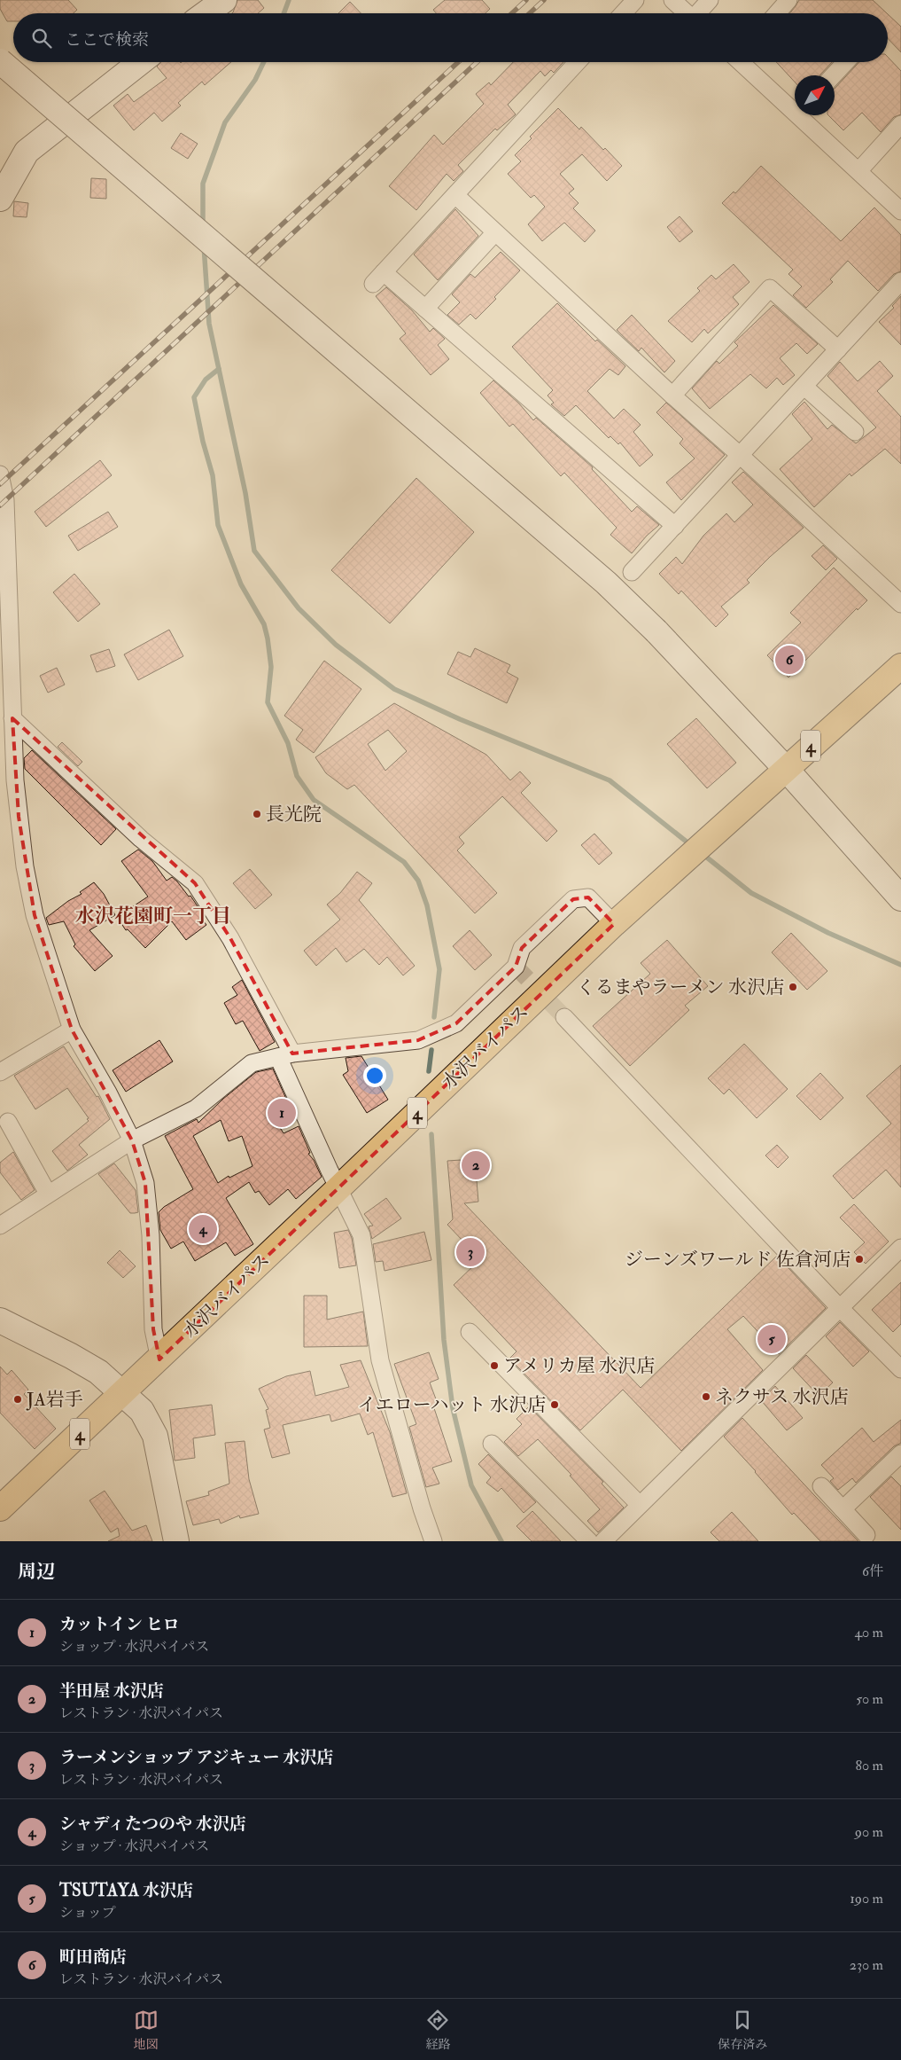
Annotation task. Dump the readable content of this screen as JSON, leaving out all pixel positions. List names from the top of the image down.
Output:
{
  "streets": {
    "highway": ["4", "水沢バイパス"]
  },
  "districts": ["水沢花園町一丁目"],
  "places": [
    "長光院",
    "くるまやラーメン 水沢店",
    "ジーンズワールド 佐倉河店",
    "アメリカ屋 水沢店",
    "ネクサス 水沢店",
    "JA岩手",
    "イエローハット 水沢店"
  ],
  "north": "top right",
  "page": {
    "search": "ここで検索",
    "pins": [
      "6",
      "1",
      "2",
      "4",
      "3",
      "5"
    ],
    "heading": ["周辺", "6件"],
    "list": [
      {
        "mark": "1",
        "name": "カットイン ヒロ",
        "note": "ショップ · 水沢バイパス",
        "value": "40 m"
      },
      {
        "mark": "2",
        "name": "半田屋 水沢店",
        "note": "レストラン · 水沢バイパス",
        "value": "50 m"
      },
      {
        "mark": "3",
        "name": "ラーメンショップ アジキュー 水沢店",
        "note": "レストラン · 水沢バイパス",
        "value": "80 m"
      },
      {
        "mark": "4",
        "name": "シャディたつのや 水沢店",
        "note": "ショップ · 水沢バイパス",
        "value": "90 m"
      },
      {
        "mark": "5",
        "name": "TSUTAYA 水沢店",
        "note": "ショップ",
        "value": "190 m"
      },
      {
        "mark": "6",
        "name": "町田商店",
        "note": "レストラン · 水沢バイパス",
        "value": "230 m"
      }
    ],
    "nav": ["地図", "経路", "保存済み"]
  }
}
